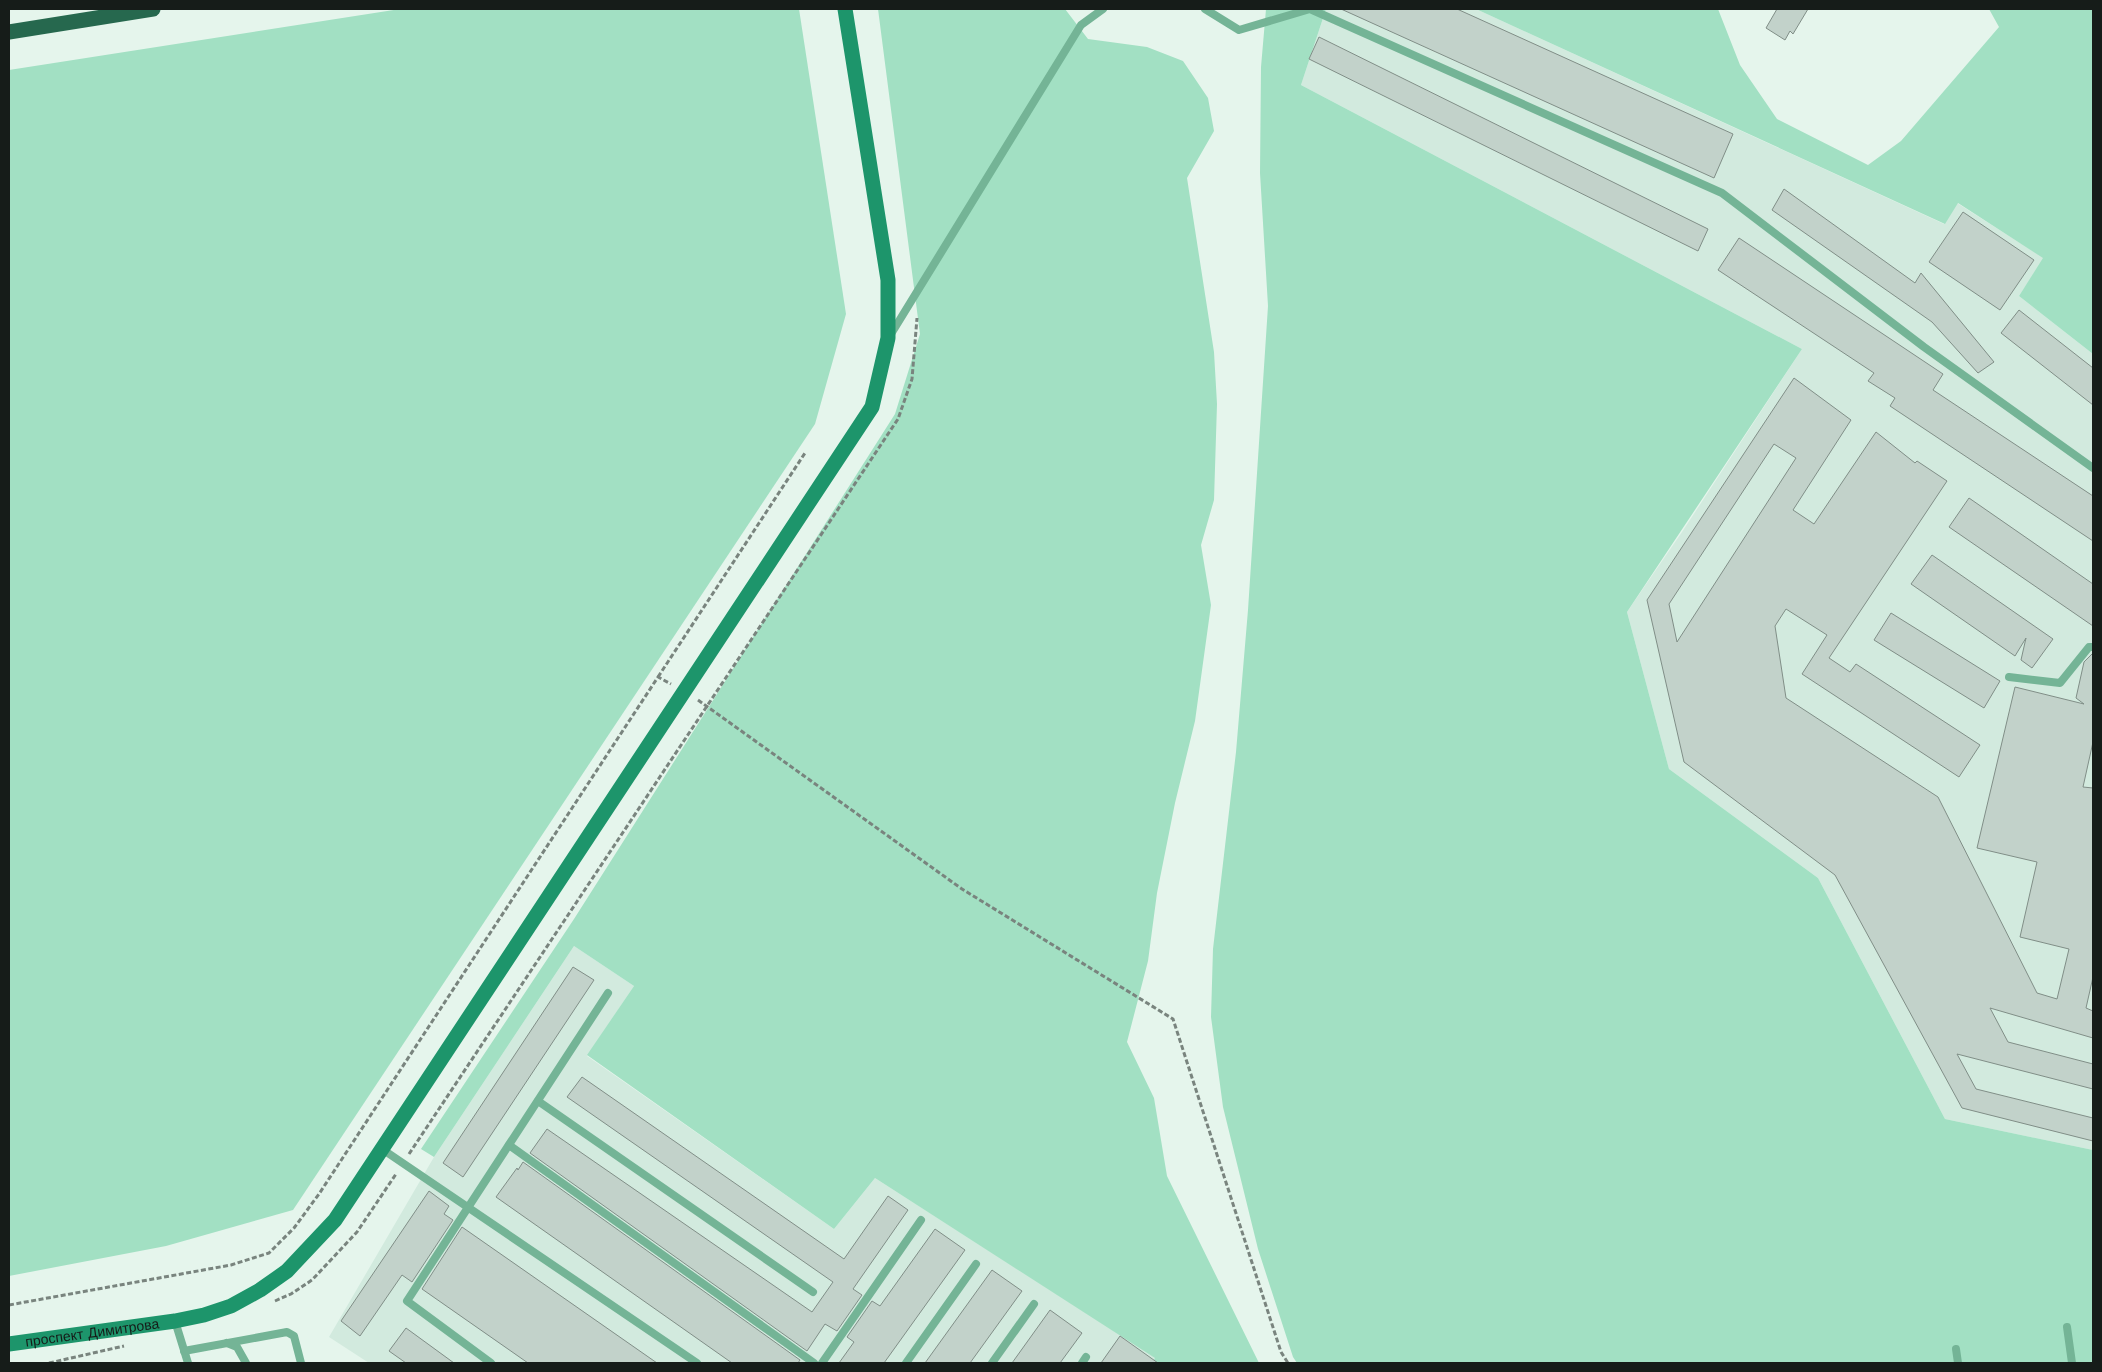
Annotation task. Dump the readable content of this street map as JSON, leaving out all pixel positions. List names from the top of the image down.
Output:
{
  "streets": {
    "main road": ["проспект Димитрова"]
  }
}
